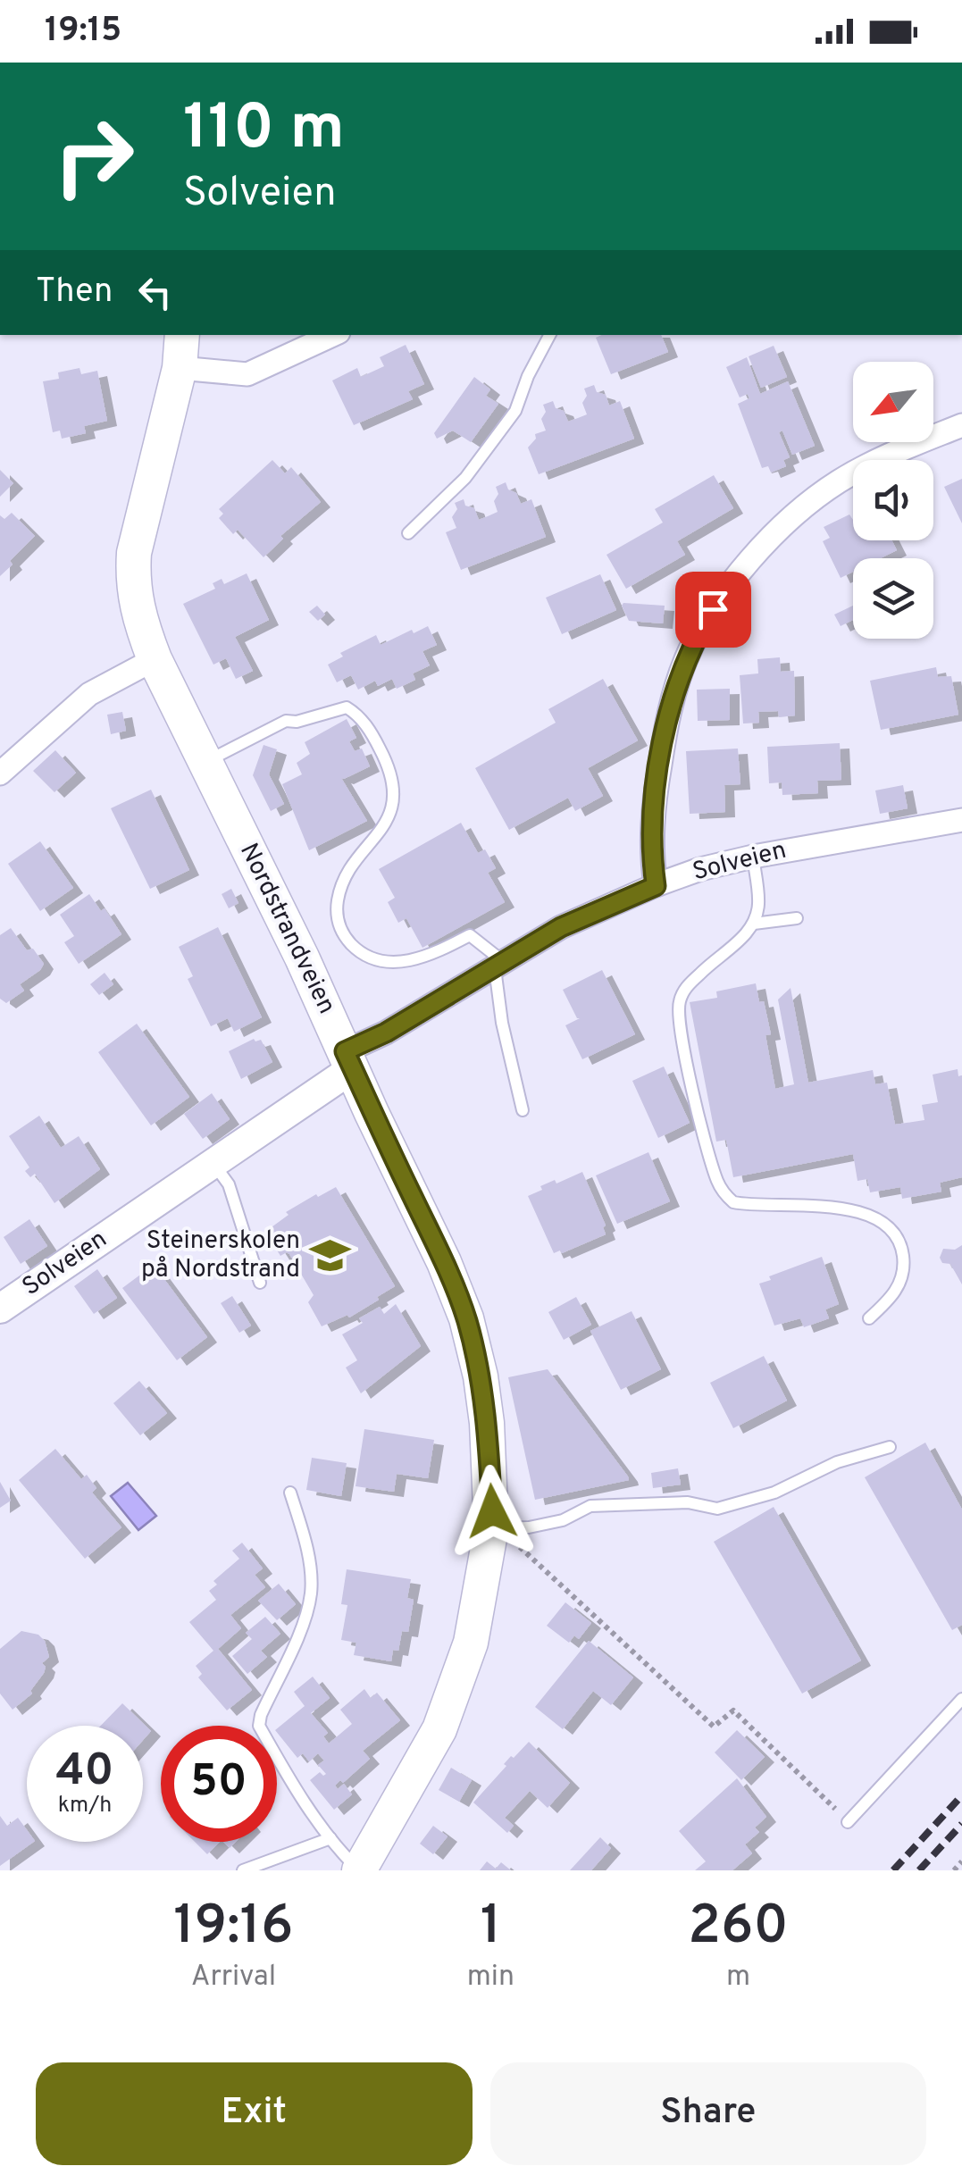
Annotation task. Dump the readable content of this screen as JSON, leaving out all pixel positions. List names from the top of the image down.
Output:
{
  "streets": {
    "main road": ["Nordstrandveien"],
    "street": ["Solveien"]
  },
  "crossings": [
    ["Solveien", "Nordstrandveien"]
  ],
  "places": {
    "school or university": ["Steinerskolen på Nordstrand"]
  },
  "north": "bottom left",
  "page": {
    "status": "19:15",
    "turn": ["110 m", "Solveien"],
    "then": "Then",
    "speed": "40 km/h",
    "limit": "50",
    "eta": [
      "19:16",
      "Arrival",
      "1",
      "min",
      "260",
      "m"
    ],
    "buttons": ["Exit", "Share"]
  }
}
